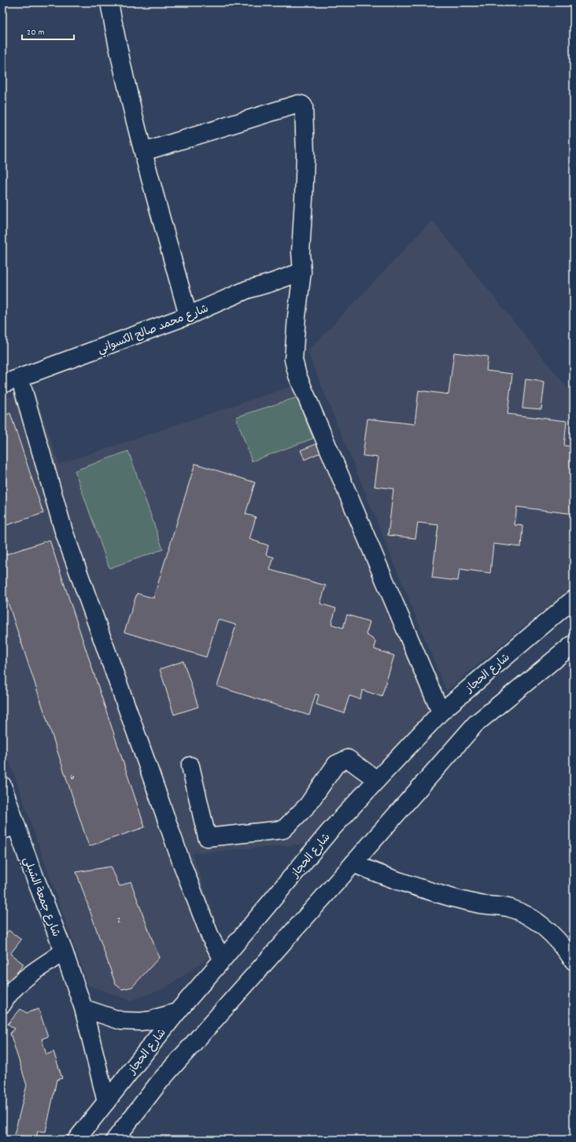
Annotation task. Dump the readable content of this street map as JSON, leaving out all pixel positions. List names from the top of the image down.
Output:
{
  "streets": {
    "street": ["شارع محمد صالح الكسواني", "شارع الحجاز", "شارع جمعة الشبلي"]
  },
  "crossings": [
    ["شارع الحجاز", "شارع جمعة الشبلي"]
  ],
  "house_numbers": ["6", "2"],
  "scale_bar": "20 m"
}
